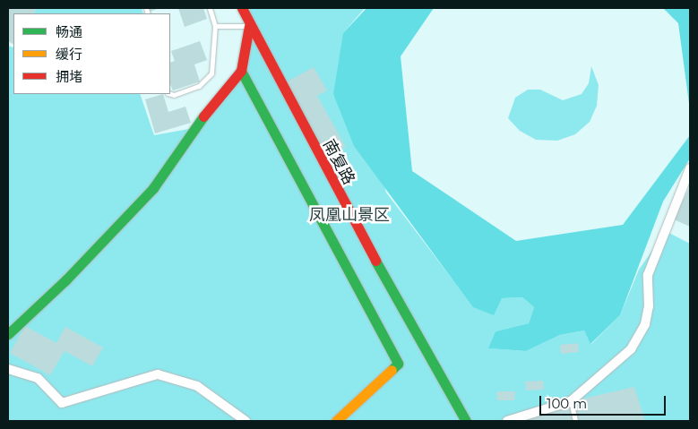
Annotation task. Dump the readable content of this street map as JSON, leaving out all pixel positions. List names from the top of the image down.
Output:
{
  "streets": {
    "street": ["南复路"]
  },
  "parks": ["凤凰山景区"],
  "legend": ["畅通", "缓行", "拥堵"],
  "scale_bar": "100 m"
}
